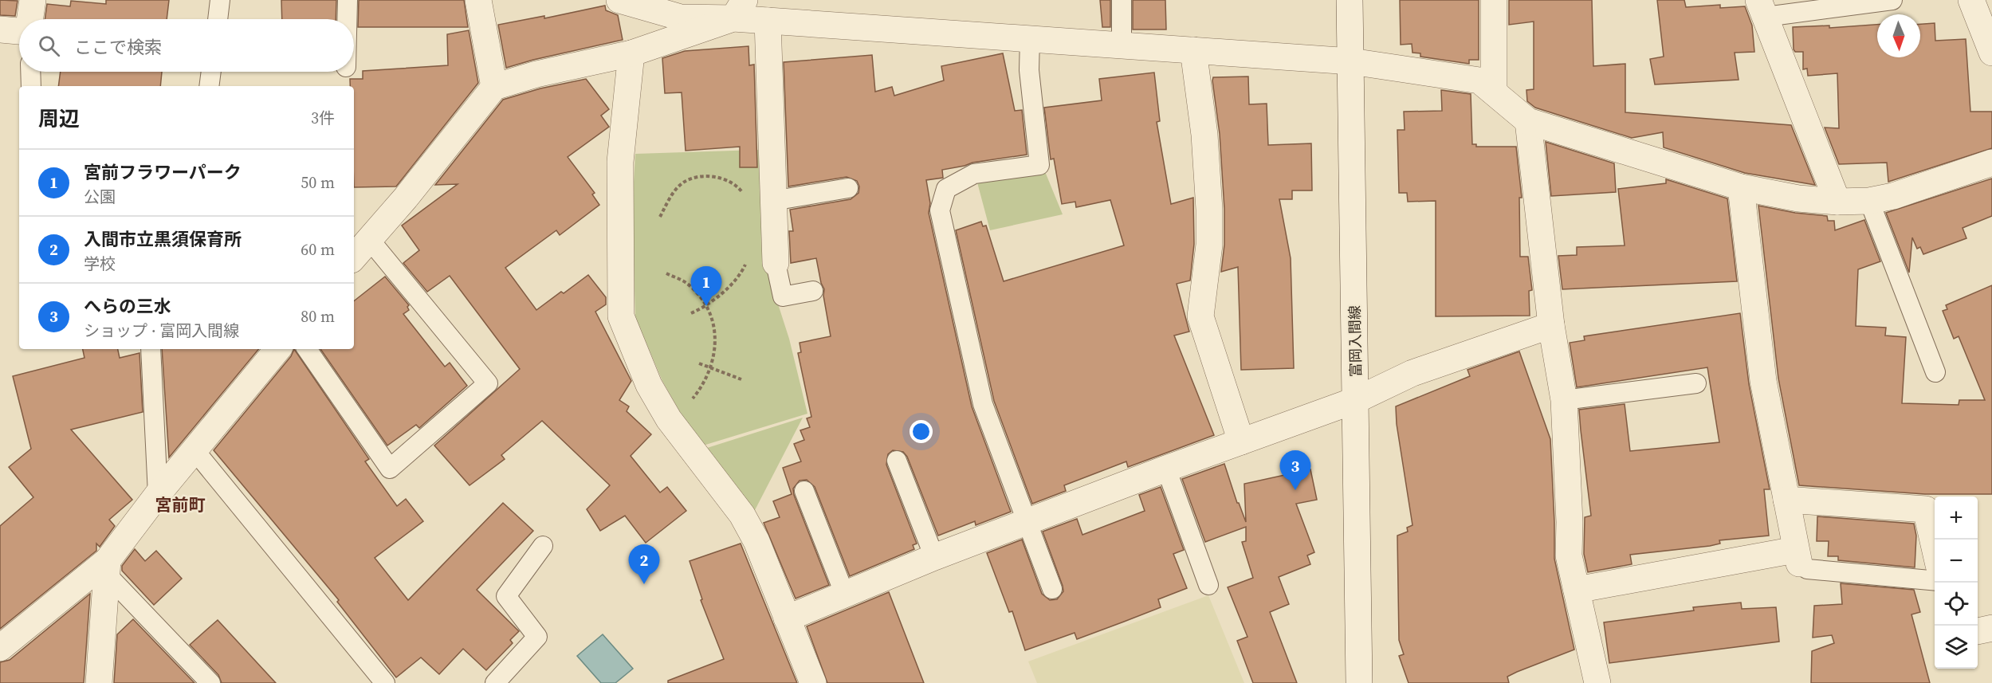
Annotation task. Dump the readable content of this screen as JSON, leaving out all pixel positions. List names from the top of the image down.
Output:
{
  "streets": {
    "street": ["富岡入間線"]
  },
  "districts": ["宮前町"],
  "north": "bottom",
  "page": {
    "search": "ここで検索",
    "heading": ["周辺", "3件"],
    "list": [
      {
        "mark": "1",
        "name": "宮前フラワーパーク",
        "note": "公園",
        "value": "50 m"
      },
      {
        "mark": "2",
        "name": "入間市立黒須保育所",
        "note": "学校",
        "value": "60 m"
      },
      {
        "mark": "3",
        "name": "へらの三水",
        "note": "ショップ · 富岡入間線",
        "value": "80 m"
      }
    ],
    "pins": ["1", "3", "2"],
    "map_buttons": ["+", "−"]
  }
}
